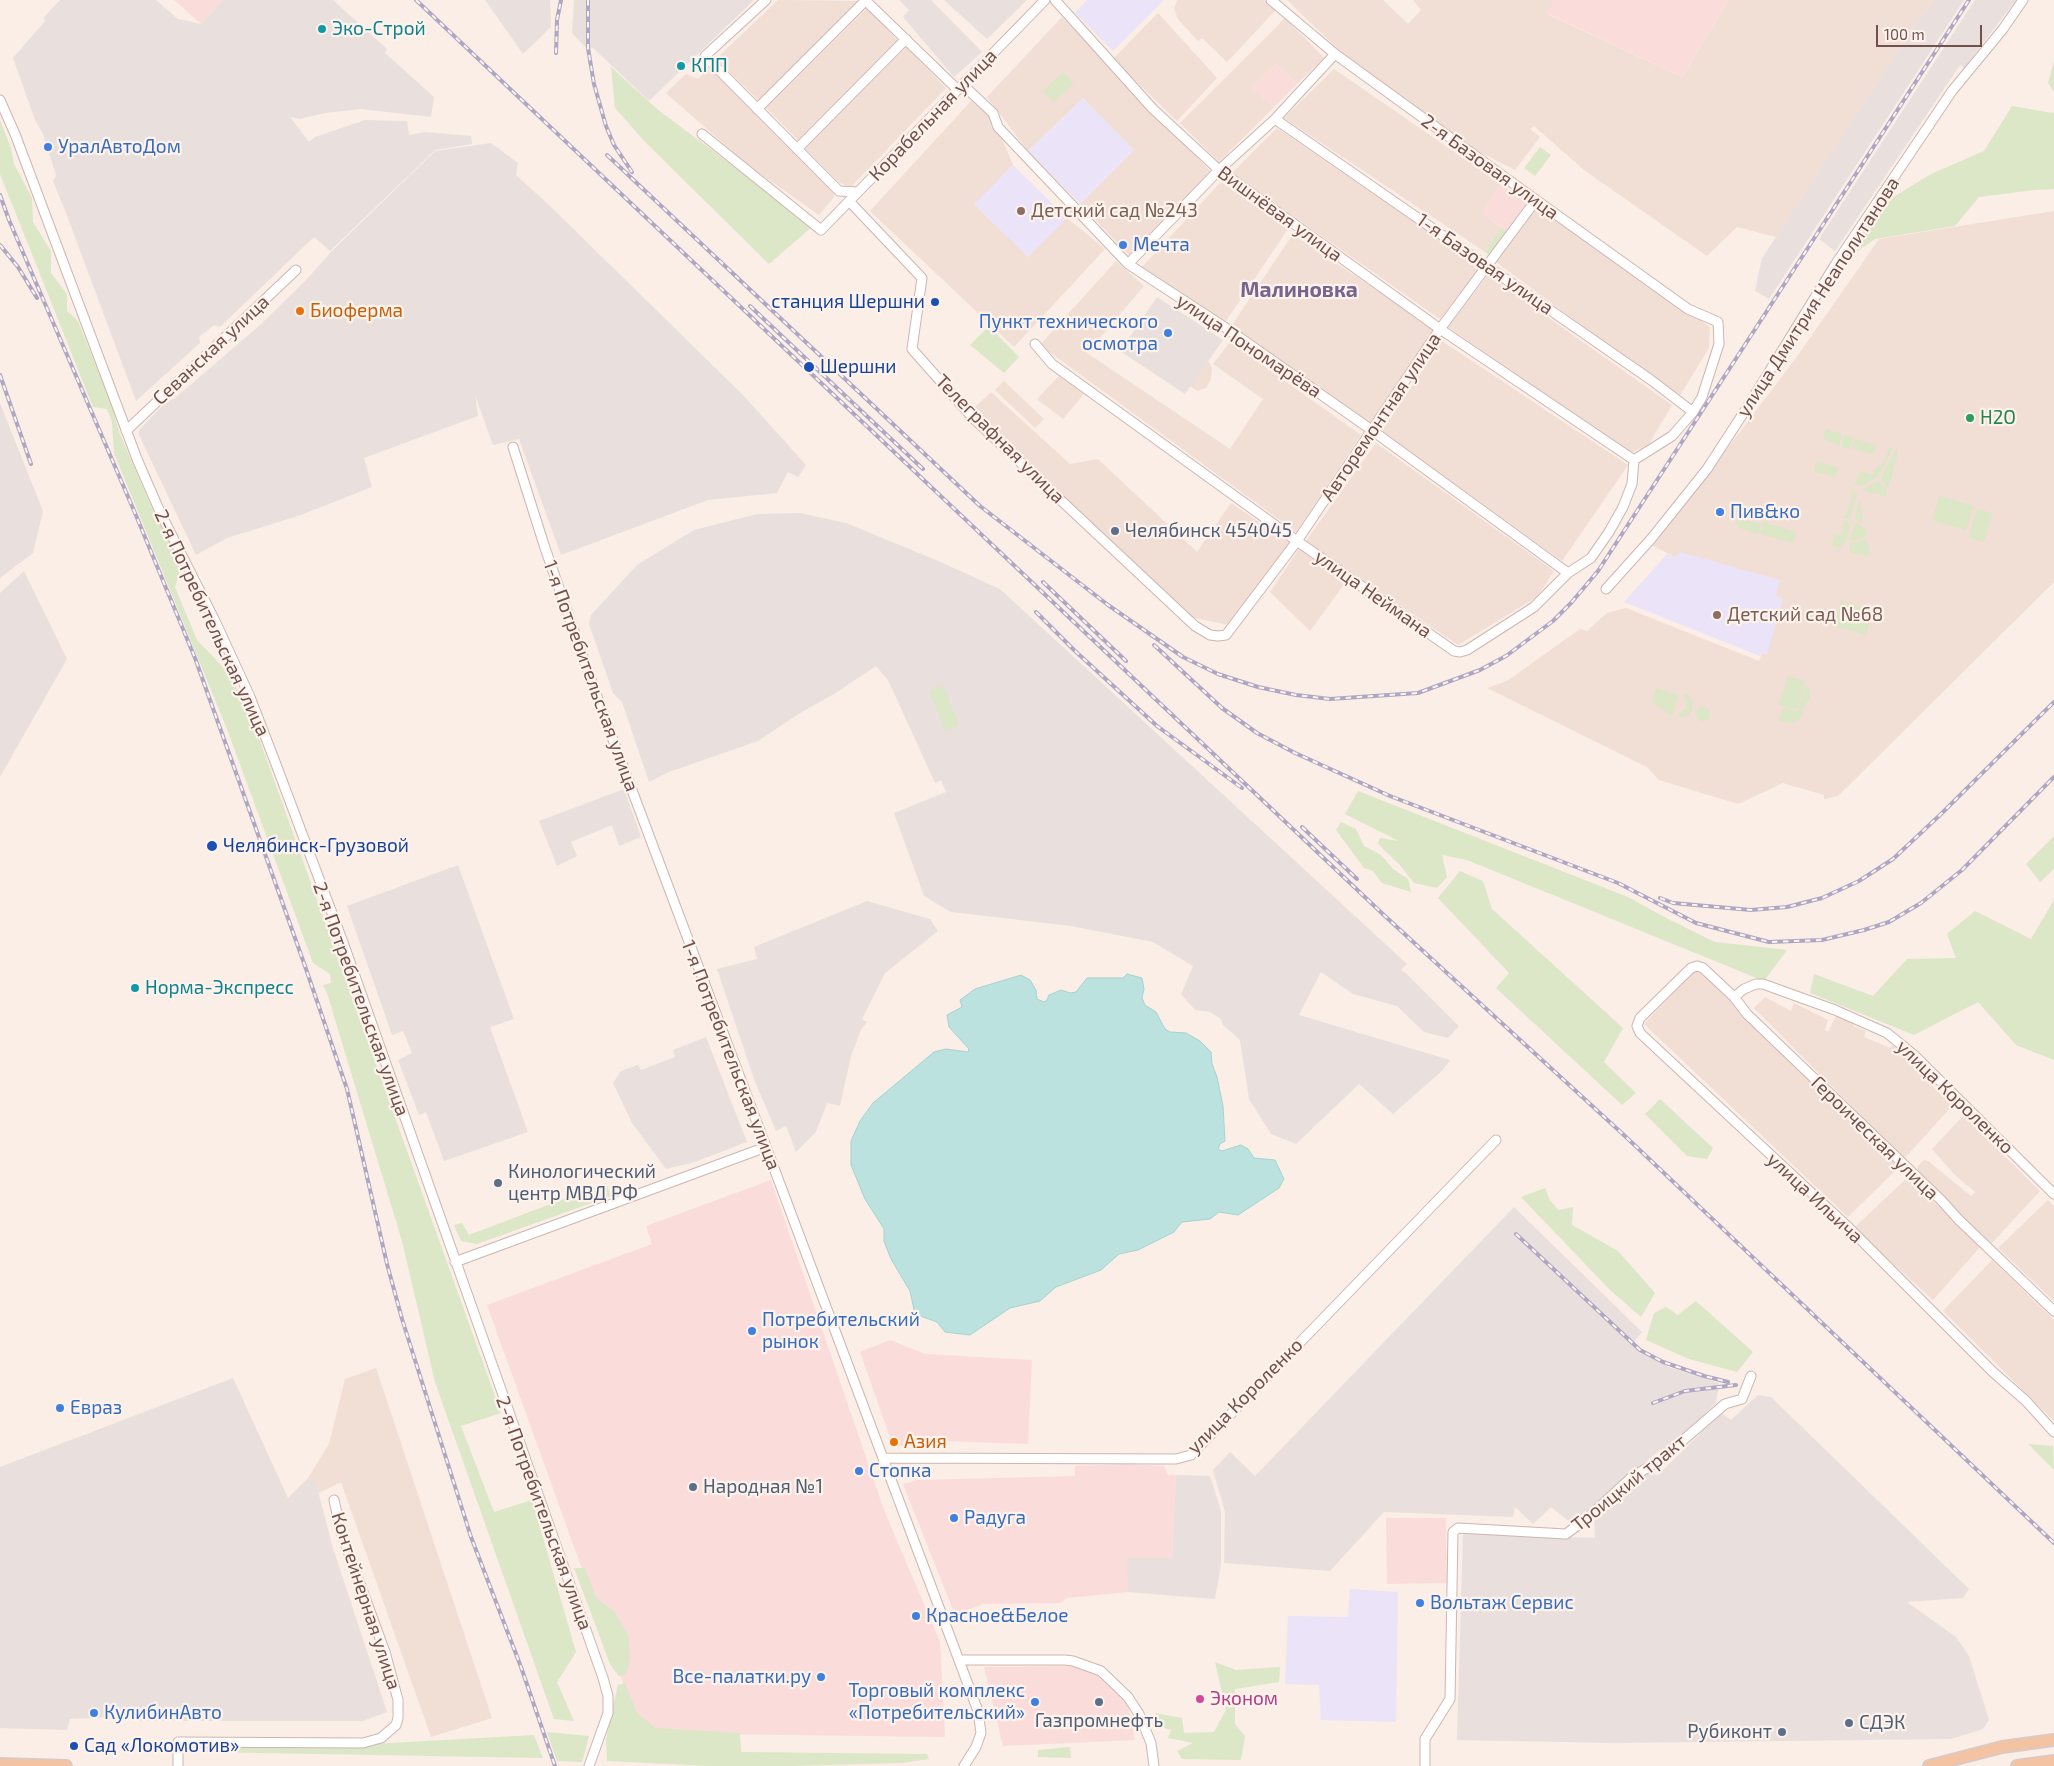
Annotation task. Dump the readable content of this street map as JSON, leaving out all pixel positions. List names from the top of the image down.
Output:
{
  "streets": {
    "street": [
      "Корабельная улица",
      "2-я Базовая улица",
      "Вишнёвая улица",
      "1-я Базовая улица",
      "улица Дмитрия Неаполитанова",
      "улица Пономарёва",
      "Севанская улица",
      "Авторемонтная улица",
      "Телеграфная улица",
      "улица Неймана",
      "2-я Потребительская улица",
      "1-я Потребительская улица",
      "улица Короленко",
      "Героическая улица",
      "улица Ильича",
      "Троицкий тракт",
      "Контейнерная улица"
    ]
  },
  "crossings": [
    ["Корабельная улица", "улица Пономарёва"],
    ["Корабельная улица", "Телеграфная улица"],
    ["2-я Базовая улица", "1-я Базовая улица"],
    ["2-я Базовая улица", "Авторемонтная улица"],
    ["Вишнёвая улица", "Авторемонтная улица"],
    ["1-я Базовая улица", "Авторемонтная улица"],
    ["улица Пономарёва", "Авторемонтная улица"],
    ["улица Пономарёва", "улица Неймана"],
    ["Севанская улица", "2-я Потребительская улица"],
    ["Авторемонтная улица", "Телеграфная улица"],
    ["Авторемонтная улица", "улица Неймана"],
    ["1-я Потребительская улица", "улица Короленко"],
    ["улица Короленко", "Героическая улица"],
    ["Героическая улица", "улица Ильича"]
  ],
  "districts": ["Малиновка"],
  "places": [
    "Эко-Строй",
    "КПП",
    "УралАвтоДом",
    "Детский сад №243",
    "Мечта",
    "станция Шершни",
    "Биоферма",
    "Пункт технического осмотра",
    "Шершни",
    "H2O",
    "Пив&ко",
    "Челябинск 454045",
    "Детский сад №68",
    "Челябинск-Грузовой",
    "Норма-Экспресс",
    "Кинологический центр МВД РФ",
    "Потребительский рынок",
    "Евраз",
    "Азия",
    "Стопка",
    "Народная №1",
    "Радуга",
    "Вольтаж Сервис",
    "Красное&Белое",
    "Все-палатки.ру",
    "Эконом",
    "Торговый комплекс «Потребительский»",
    "Газпромнефть",
    "КулибинАвто",
    "СДЭК",
    "Рубиконт",
    "Сад «Локомотив»"
  ],
  "scale_bar": "100 m"
}
